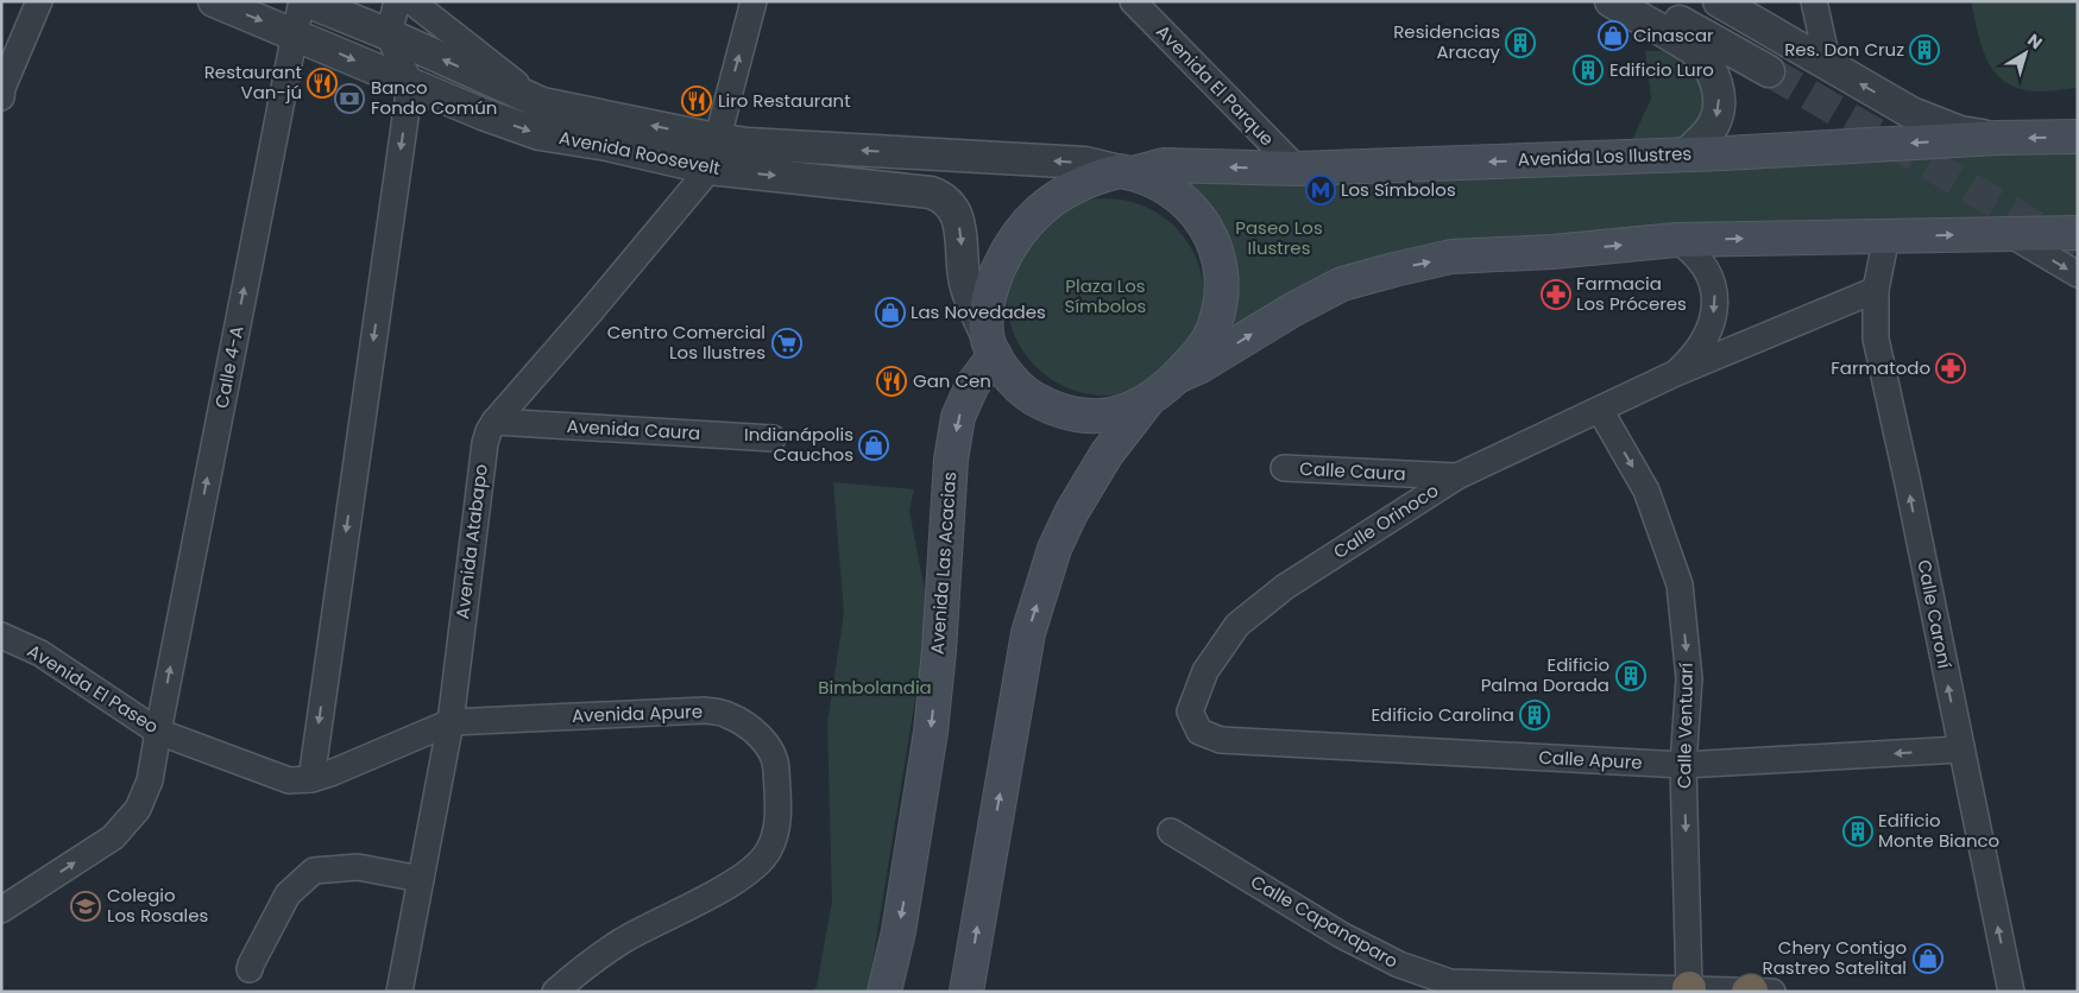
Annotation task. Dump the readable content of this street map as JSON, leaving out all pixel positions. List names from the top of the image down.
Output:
{
  "streets": {
    "main road": ["Avenida Los Ilustres", "Avenida Las Acacias"],
    "street": [
      "Avenida El Parque",
      "Avenida Roosevelt",
      "Calle 4-A",
      "Avenida Caura",
      "Calle Caura",
      "Calle Orinoco",
      "Avenida Atabapo",
      "Calle Caroní",
      "Avenida El Paseo",
      "Avenida Apure",
      "Calle Ventuarí",
      "Calle Apure",
      "Calle Capanaparo"
    ]
  },
  "crossings": [
    ["Avenida El Parque", "Avenida Los Ilustres"],
    ["Avenida Roosevelt", "Avenida Los Ilustres"],
    ["Avenida Roosevelt", "Calle 4-A"],
    ["Avenida Roosevelt", "Avenida Atabapo"],
    ["Avenida Roosevelt", "Avenida Las Acacias"],
    ["Avenida Los Ilustres", "Avenida Las Acacias"],
    ["Calle 4-A", "Avenida El Paseo"],
    ["Avenida Caura", "Avenida Atabapo"],
    ["Calle Caura", "Calle Orinoco"],
    ["Calle Orinoco", "Calle Caroní"],
    ["Calle Orinoco", "Calle Ventuarí"],
    ["Calle Orinoco", "Calle Apure"],
    ["Avenida Atabapo", "Avenida El Paseo"],
    ["Avenida Atabapo", "Avenida Apure"],
    ["Calle Caroní", "Calle Apure"],
    ["Avenida El Paseo", "Avenida Apure"],
    ["Calle Ventuarí", "Calle Apure"],
    ["Calle Ventuarí", "Calle Capanaparo"]
  ],
  "one_way": ["Calle Caroní", "Calle Ventuarí", "Calle Apure"],
  "parks": ["Paseo Los Ilustres", "Plaza Los Símbolos", "Bimbolandia"],
  "places": {
    "shop": [
      "Cinascar",
      "Las Novedades",
      "Indianápolis Cauchos",
      "Chery Contigo Rastreo Satelital"
    ],
    "building": [
      "Residencias Aracay",
      "Res. Don Cruz",
      "Edificio Luro",
      "Edificio Palma Dorada",
      "Edificio Carolina",
      "Edificio Monte Bianco"
    ],
    "restaurant": ["Restaurant Van-jú", "Liro Restaurant", "Gan Cen"],
    "bank": ["Banco Fondo Común"],
    "metro station": ["Los Símbolos"],
    "pharmacy": ["Farmacia Los Próceres", "Farmatodo"],
    "supermarket": ["Centro Comercial Los Ilustres"],
    "school or university": ["Colegio Los Rosales"]
  },
  "north": "top right"
}
